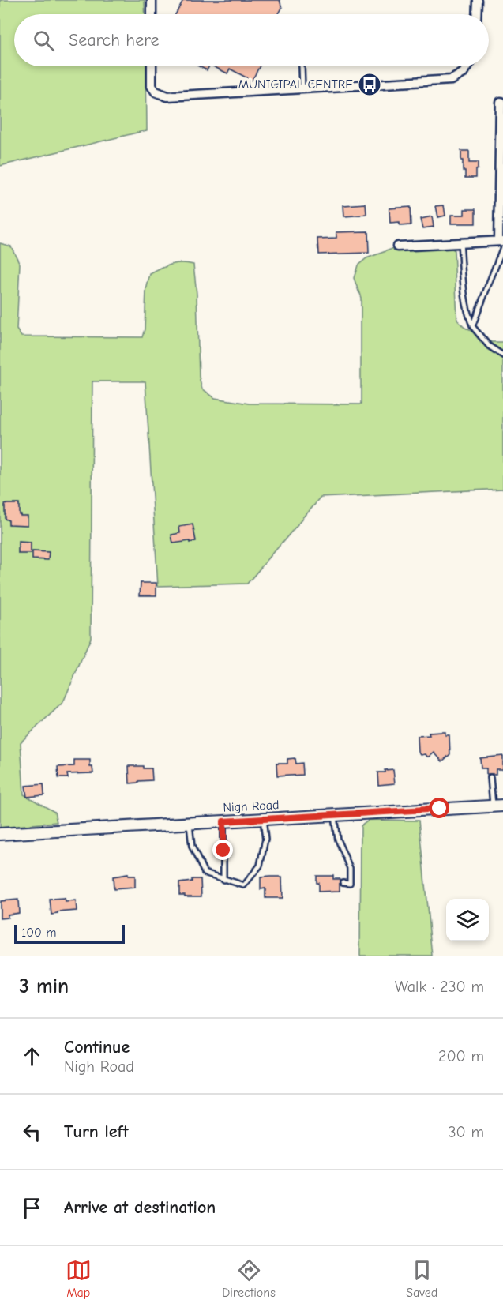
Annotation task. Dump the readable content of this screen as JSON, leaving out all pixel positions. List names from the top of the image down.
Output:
{
  "streets": {
    "street": ["Nigh Road"]
  },
  "places": {
    "bus stop": ["MUNICIPAL CENTRE"]
  },
  "scale_bar": "100 m",
  "page": {
    "search": "Search here",
    "scale": "100 m",
    "heading": ["3 min", "Walk · 230 m"],
    "list": [
      ["Continue", "Nigh Road", "200 m"],
      ["Turn left", "30 m"],
      "Arrive at destination"
    ],
    "nav": ["Map", "Directions", "Saved"]
  }
}
